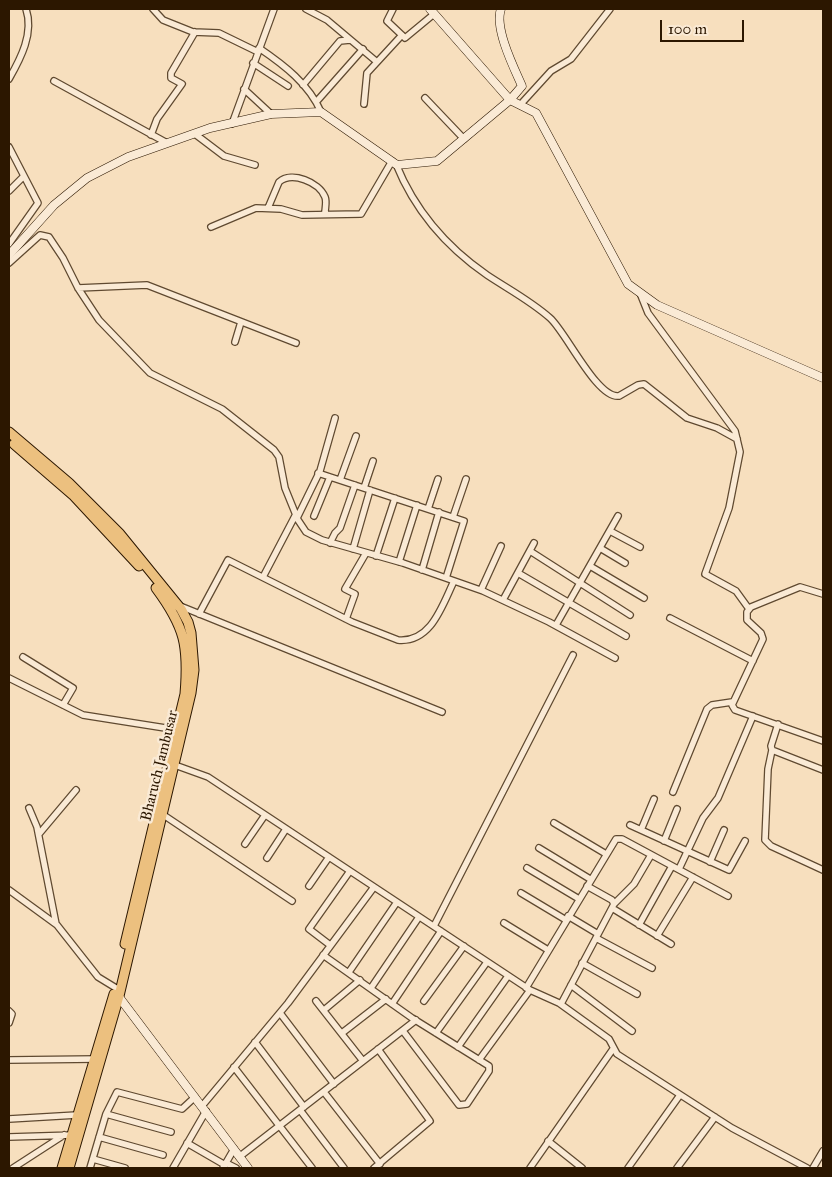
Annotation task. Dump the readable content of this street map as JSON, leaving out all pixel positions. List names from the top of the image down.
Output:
{
  "streets": {
    "main road": ["Bharuch Jambusar"]
  },
  "scale_bar": "100 m"
}
